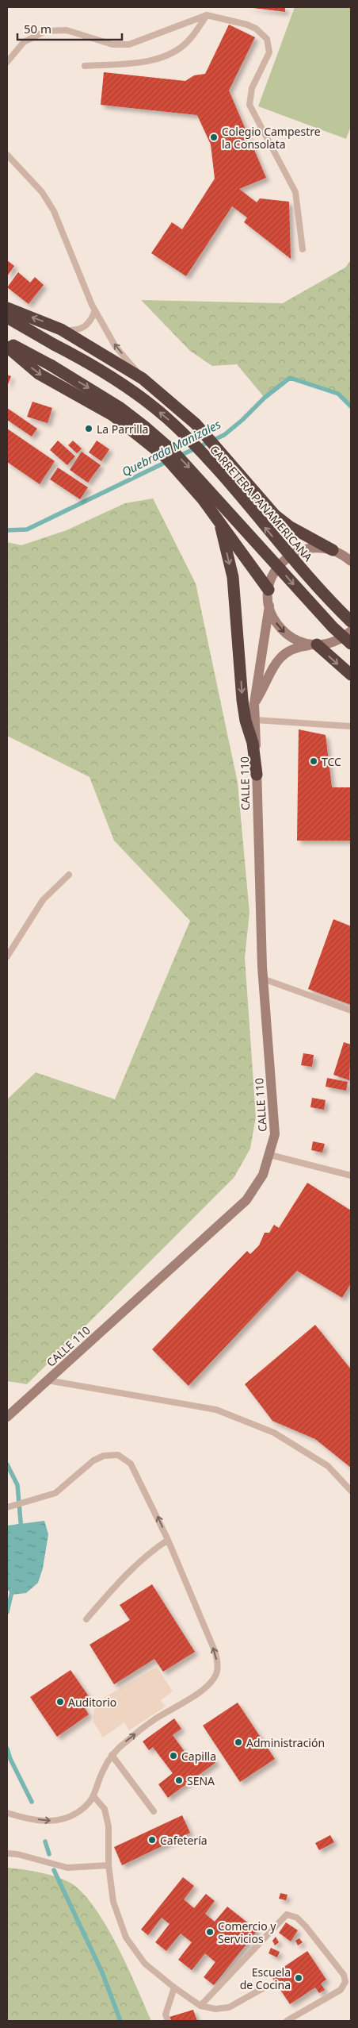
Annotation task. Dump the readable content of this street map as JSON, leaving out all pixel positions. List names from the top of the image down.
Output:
{
  "streets": {
    "highway": ["CARRETERA PANAMERICANA"],
    "main road": ["CALLE 110"]
  },
  "water": ["Quebrada Manizales"],
  "places": [
    "Colegio Campestre la Consolata",
    "La Parrilla",
    "TCC",
    "Auditorio",
    "Administración",
    "Capilla",
    "SENA",
    "Cafetería",
    "Comercio y Servicios",
    "Escuela de Cocina"
  ],
  "scale_bar": "50 m"
}
